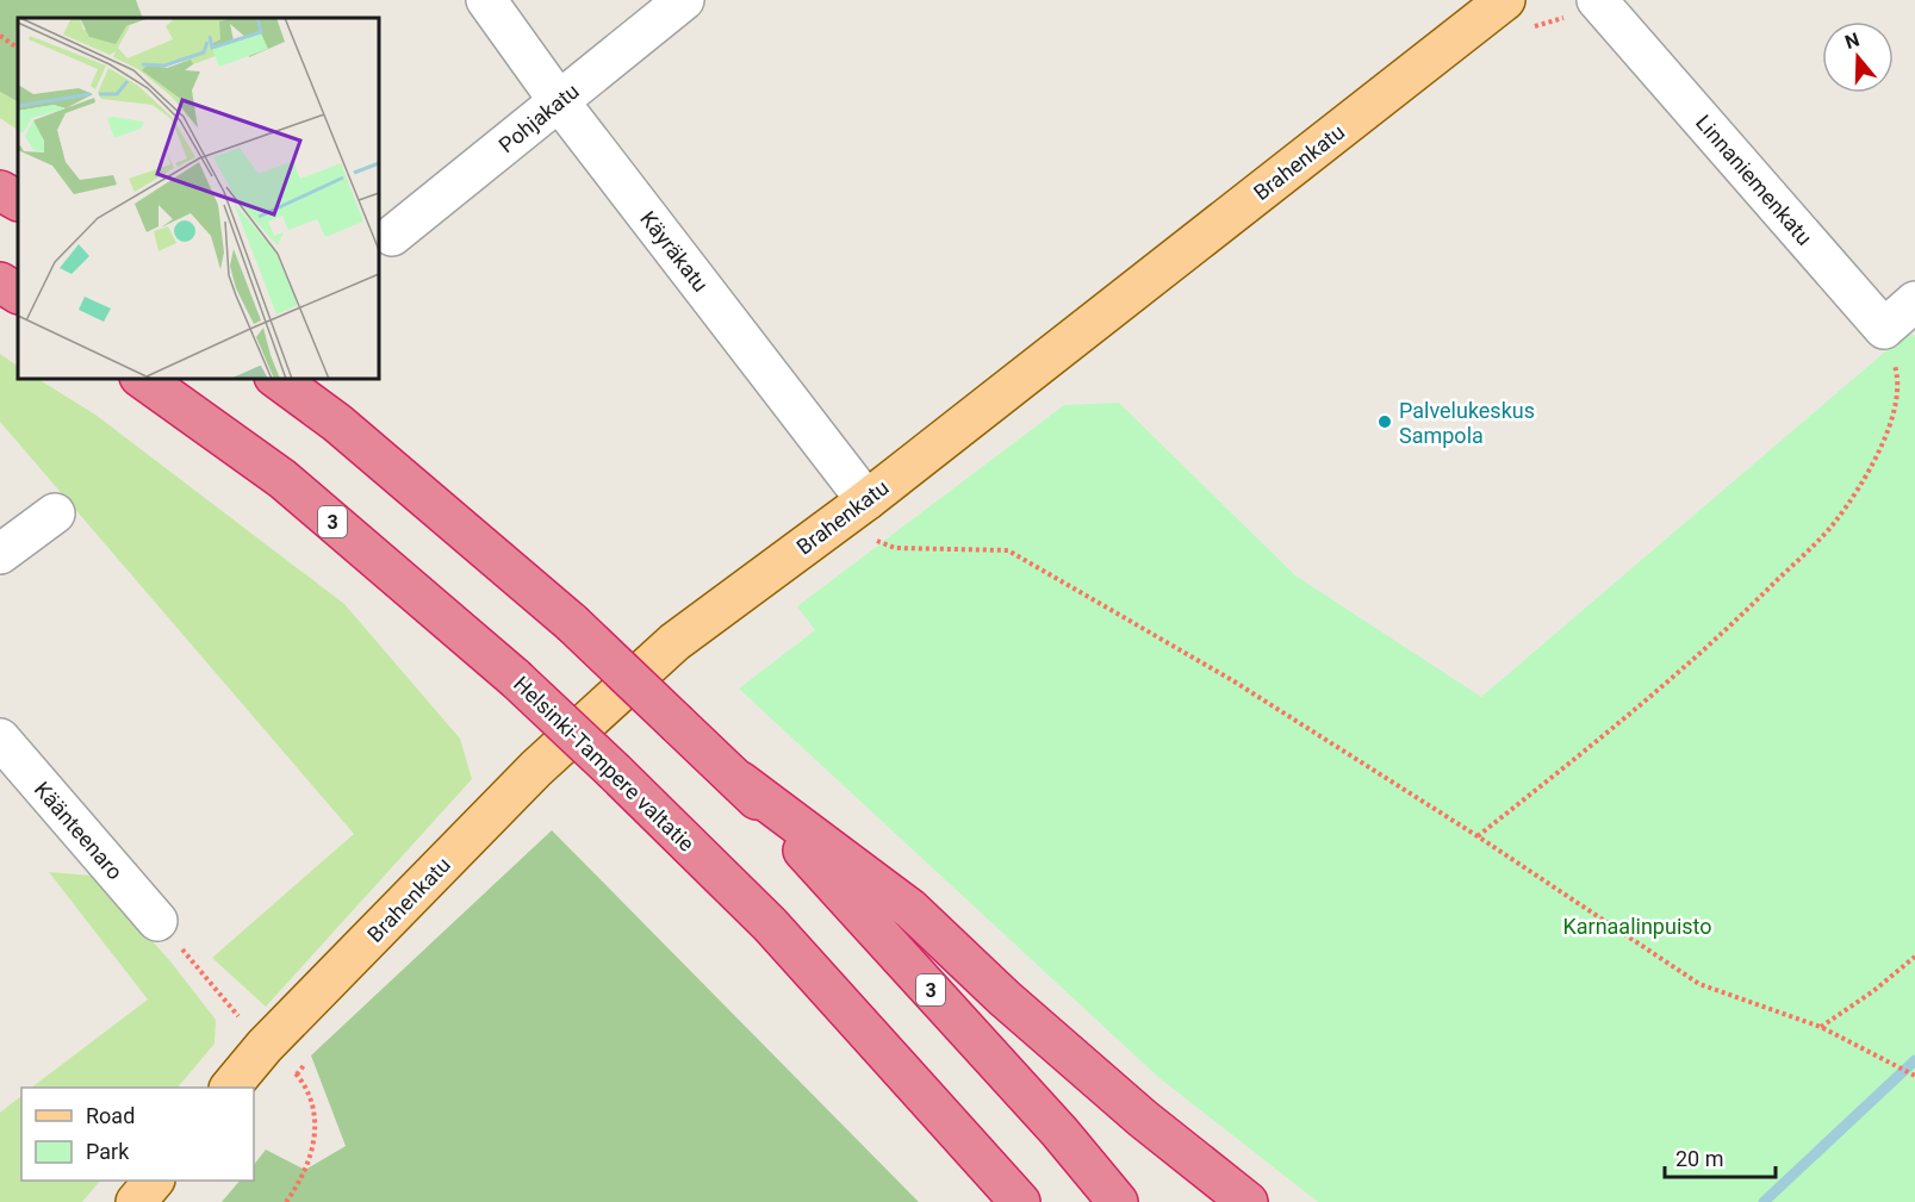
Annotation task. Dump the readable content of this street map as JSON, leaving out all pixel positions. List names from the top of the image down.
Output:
{
  "streets": {
    "highway": ["3", "Helsinki-Tampere valtatie"],
    "main road": ["Brahenkatu"],
    "street": [
      "Pohjakatu",
      "Linnaniemenkatu",
      "Käyräkatu",
      "Käänteenaro"
    ]
  },
  "crossings": [
    ["Pohjakatu", "Käyräkatu"],
    ["Brahenkatu", "Käyräkatu"]
  ],
  "parks": ["Karnaalinpuisto"],
  "places": ["Palvelukeskus Sampola"],
  "legend": ["Road", "Park"],
  "scale_bar": "20 m",
  "north": "top"
}
